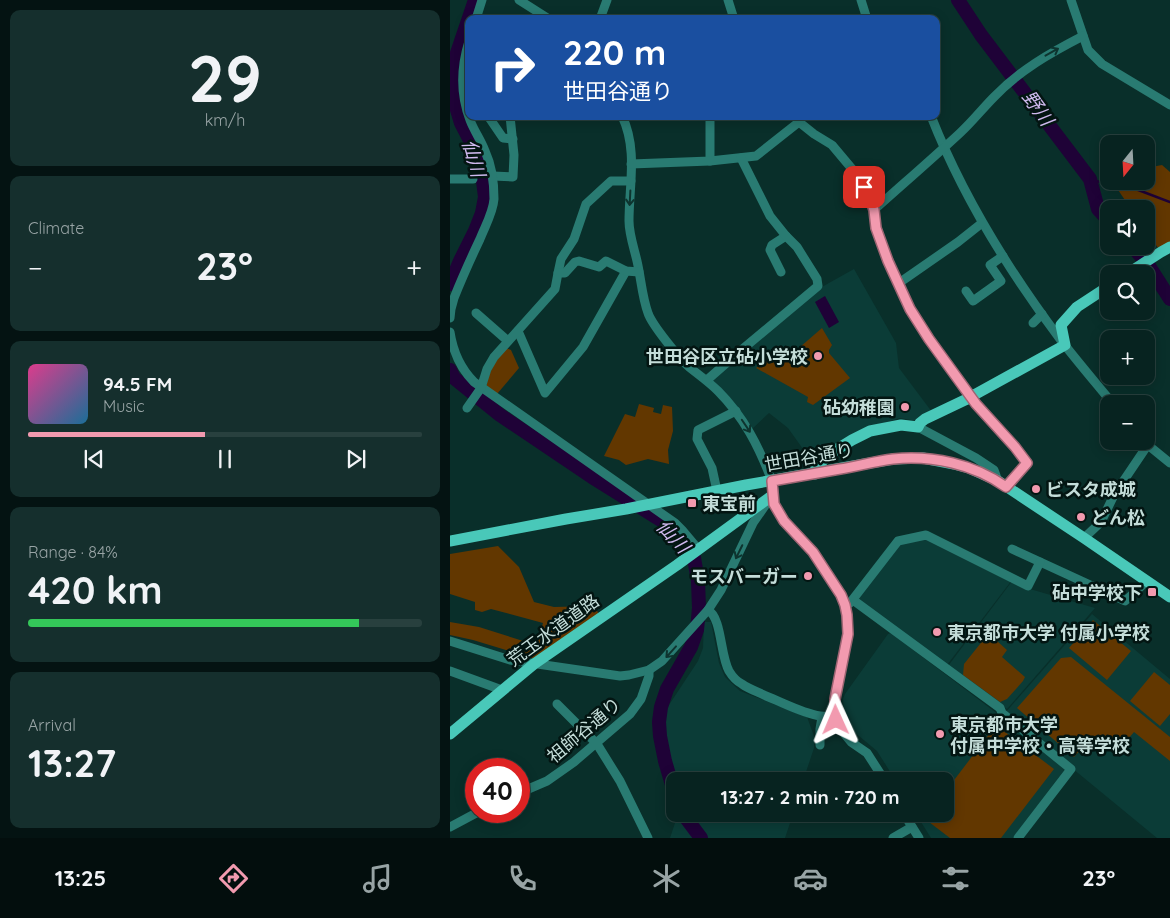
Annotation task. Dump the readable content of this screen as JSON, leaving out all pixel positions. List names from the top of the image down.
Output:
{
  "streets": {
    "main road": ["世田谷通り", "荒玉水道道路"],
    "street": ["祖師谷通り"]
  },
  "water": ["野川", "仙川"],
  "places": {
    "other": [
      "世田谷区立砧小学校",
      "砧幼稚園",
      "ビスタ成城",
      "どん松",
      "モスバーガー",
      "東京都市大学 付属小学校",
      "東京都市大学 付属中学校・高等学校"
    ],
    "transit": ["東宝前", "砧中学校下"]
  },
  "north": "bottom",
  "page": {
    "tile": [
      ["29", "km/h"],
      "Climate",
      ["Range · 84%", "420 km"],
      ["Arrival", "13:27"]
    ],
    "turn": ["220 m", "世田谷通り"],
    "map_buttons": ["+", "−"],
    "heat": ["−", "23°", "+"],
    "song": ["94.5 FM", "Music"],
    "limit": "40",
    "trip": "13:27 · 2 min · 720 m",
    "tabs": ["13:25", "23°"]
  }
}
